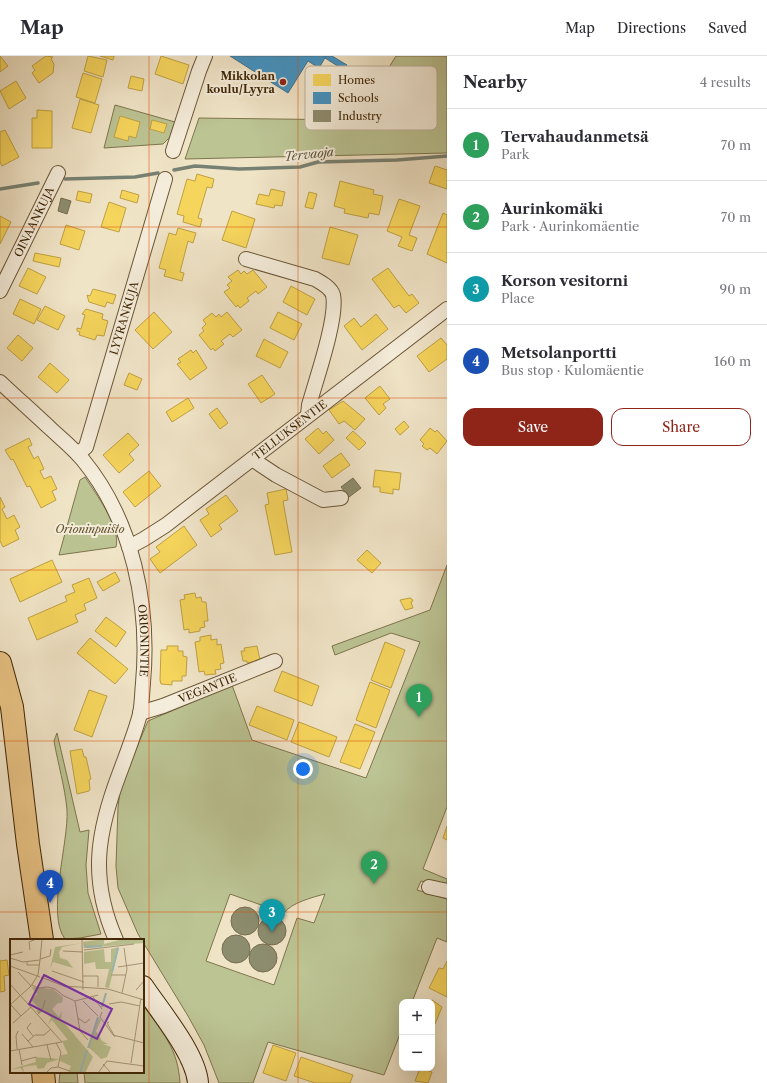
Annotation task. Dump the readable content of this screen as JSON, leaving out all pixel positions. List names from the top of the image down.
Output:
{
  "streets": {
    "street": [
      "OINAANKUJA",
      "LYYRANKUJA",
      "TELLUKSENTIE",
      "ORIONINTIE",
      "VEGANTIE"
    ]
  },
  "crossings": [
    ["LYYRANKUJA", "ORIONINTIE"],
    ["TELLUKSENTIE", "ORIONINTIE"],
    ["ORIONINTIE", "VEGANTIE"]
  ],
  "water": ["Tervaoja"],
  "parks": ["Orioninpuisto"],
  "places": ["Mikkolan koulu/Lyyra"],
  "legend": ["Homes", "Schools", "Industry"],
  "page": {
    "header": "Map",
    "nav": ["Map", "Directions", "Saved"],
    "heading": ["Nearby", "4 results"],
    "list": [
      {
        "mark": "1",
        "name": "Tervahaudanmetsä",
        "note": "Park",
        "value": "70 m"
      },
      {
        "mark": "2",
        "name": "Aurinkomäki",
        "note": "Park · Aurinkomäentie",
        "value": "70 m"
      },
      {
        "mark": "3",
        "name": "Korson vesitorni",
        "note": "Place",
        "value": "90 m"
      },
      {
        "mark": "4",
        "name": "Metsolanportti",
        "note": "Bus stop · Kulomäentie",
        "value": "160 m"
      }
    ],
    "buttons": ["Save", "Share"],
    "pins": [
      "1",
      "2",
      "4",
      "3"
    ],
    "map_buttons": ["+", "−"]
  }
}
